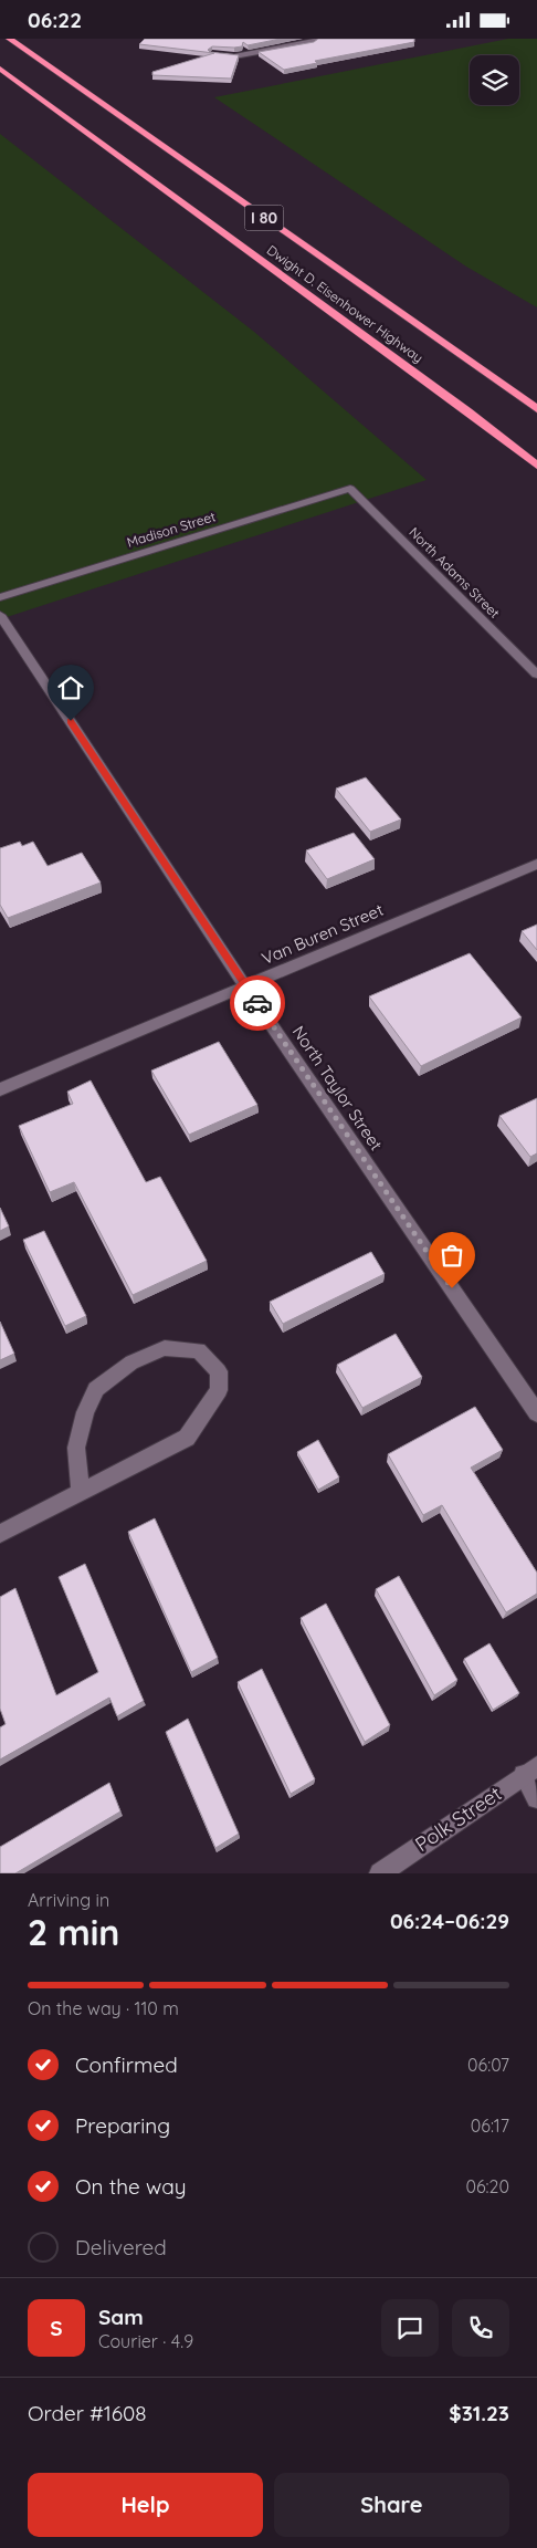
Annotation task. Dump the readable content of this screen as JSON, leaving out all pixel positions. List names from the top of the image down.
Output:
{
  "streets": {
    "highway": ["I 80", "Dwight D. Eisenhower Highway"],
    "street": [
      "Madison Street",
      "North Adams Street",
      "Van Buren Street",
      "North Taylor Street",
      "Polk Street"
    ]
  },
  "crossings": [
    ["Madison Street", "North Adams Street"],
    ["Van Buren Street", "North Taylor Street"]
  ],
  "page": {
    "status": "06:22",
    "heading": ["2 min", "Arriving in", "06:24–06:29"],
    "panel": [
      "Sam",
      "Courier · 4.9",
      "Order #1608",
      "$31.23"
    ],
    "bar": "On the way · 110 m",
    "list": [
      ["Confirmed", "06:07"],
      ["Preparing", "06:17"],
      ["On the way", "06:20"],
      "Delivered"
    ],
    "round": "S",
    "buttons": ["Help", "Share"]
  }
}
